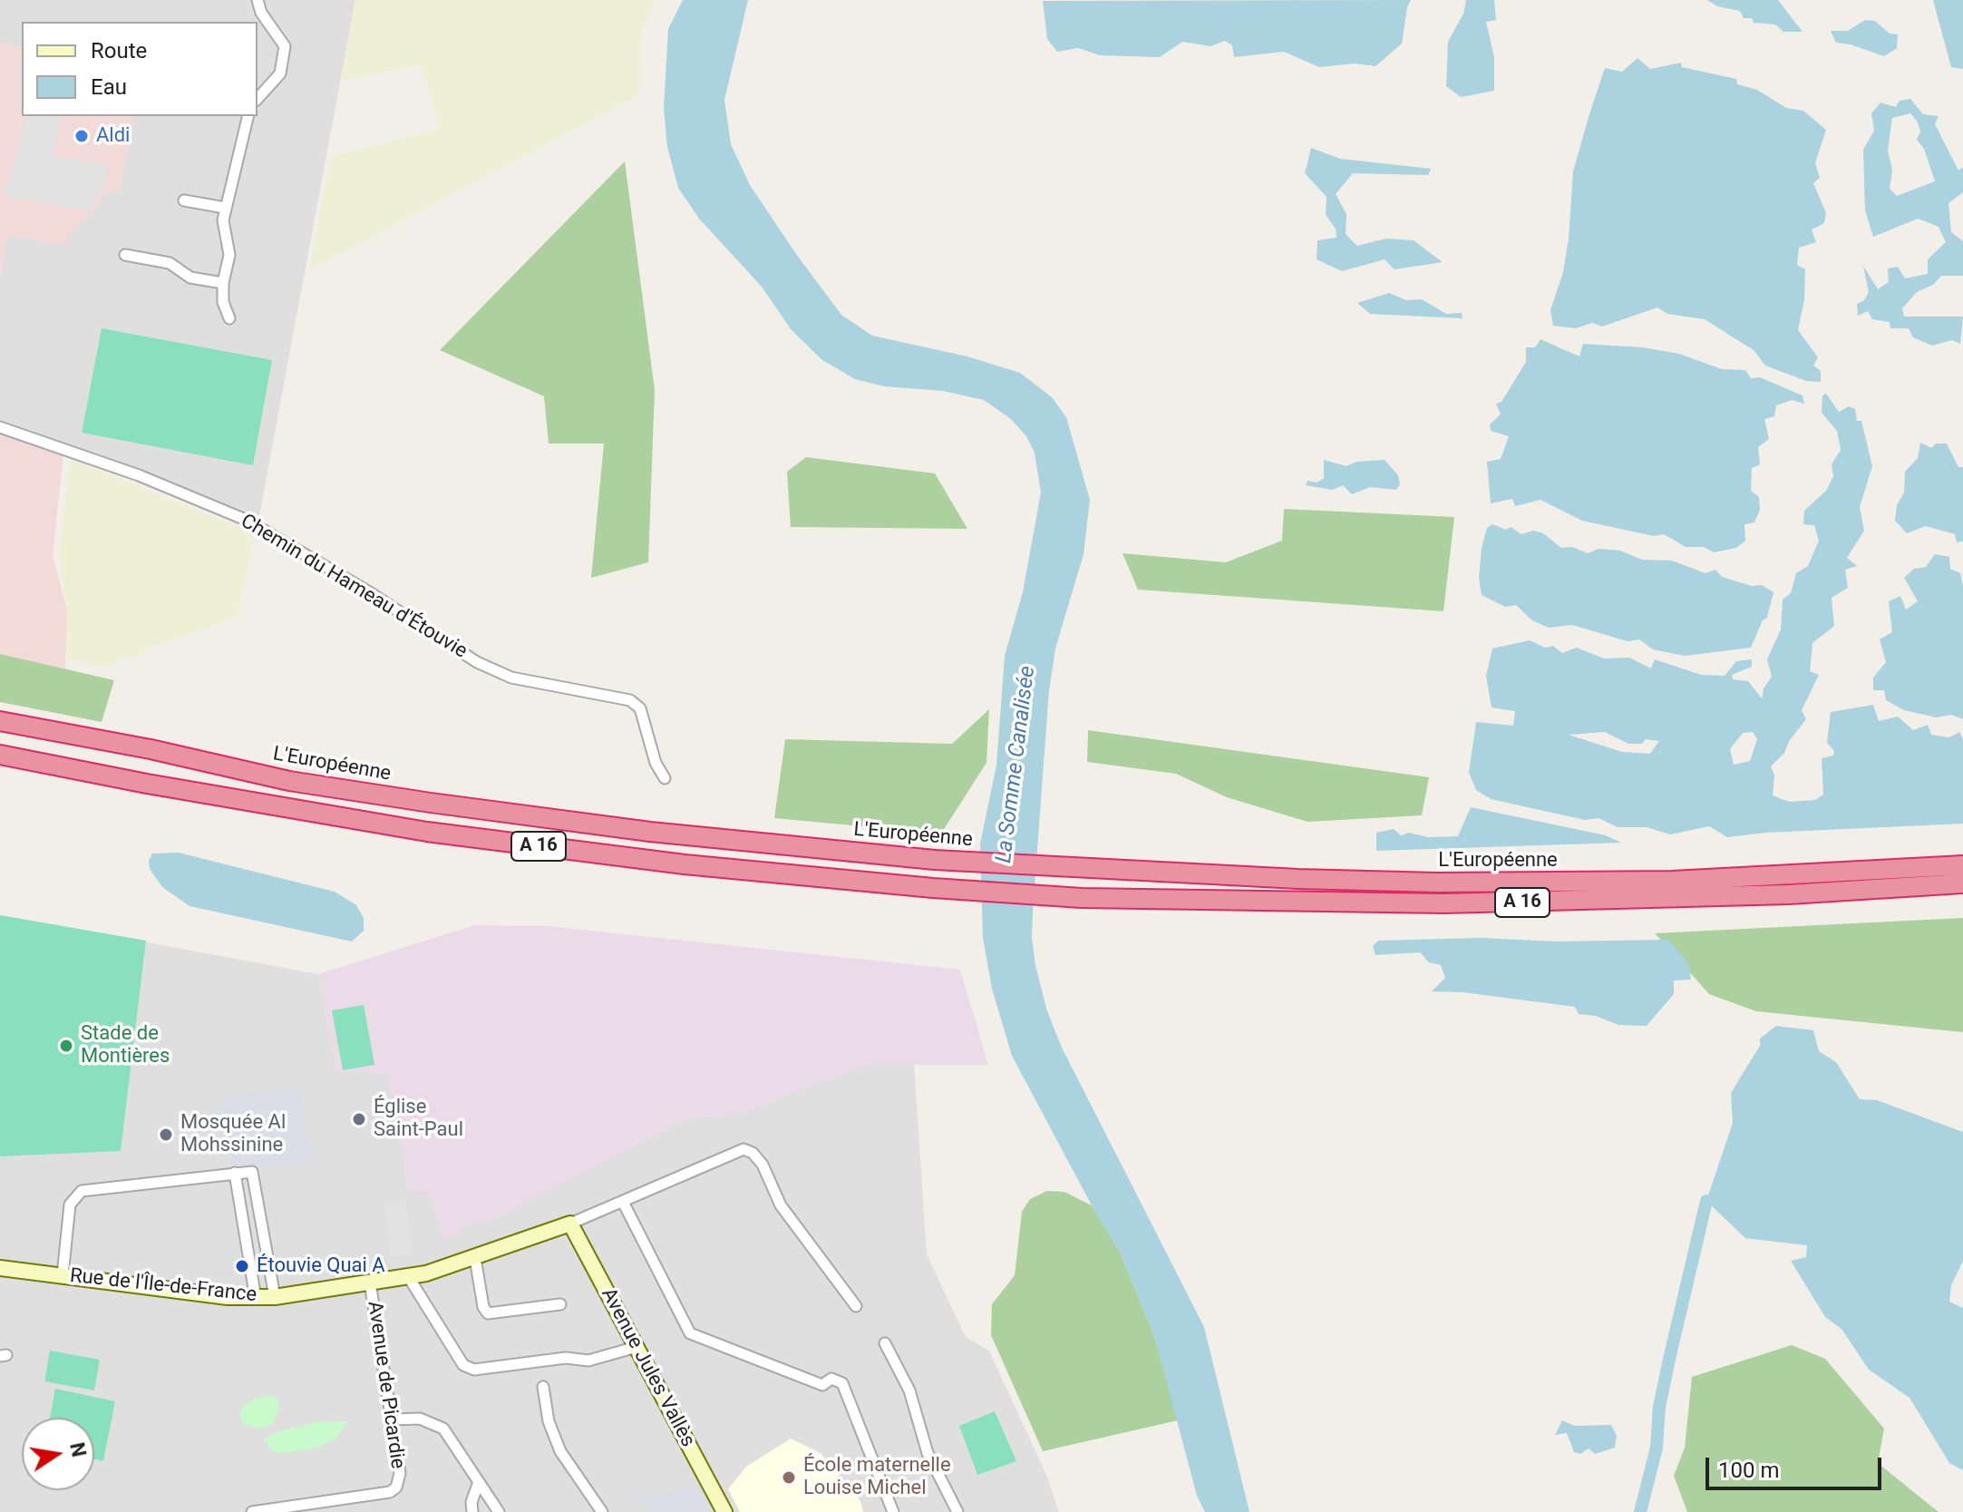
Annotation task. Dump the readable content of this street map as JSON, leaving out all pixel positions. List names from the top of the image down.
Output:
{
  "streets": {
    "highway": ["L'Européenne", "A 16"],
    "street": [
      "Chemin du Hameau d'Étouvie",
      "Rue de l'Île-de-France",
      "Avenue Jules Vallès",
      "Avenue de Picardie"
    ]
  },
  "crossings": [
    ["Rue de l'Île-de-France", "Avenue Jules Vallès"],
    ["Rue de l'Île-de-France", "Avenue de Picardie"]
  ],
  "water": ["La Somme Canalisée"],
  "places": [
    "Aldi",
    "Stade de Montières",
    "Église Saint-Paul",
    "Mosquée Al Mohssinine",
    "Étouvie Quai A",
    "École maternelle Louise Michel"
  ],
  "legend": ["Route", "Eau"],
  "scale_bar": "100 m",
  "north": "right"
}
